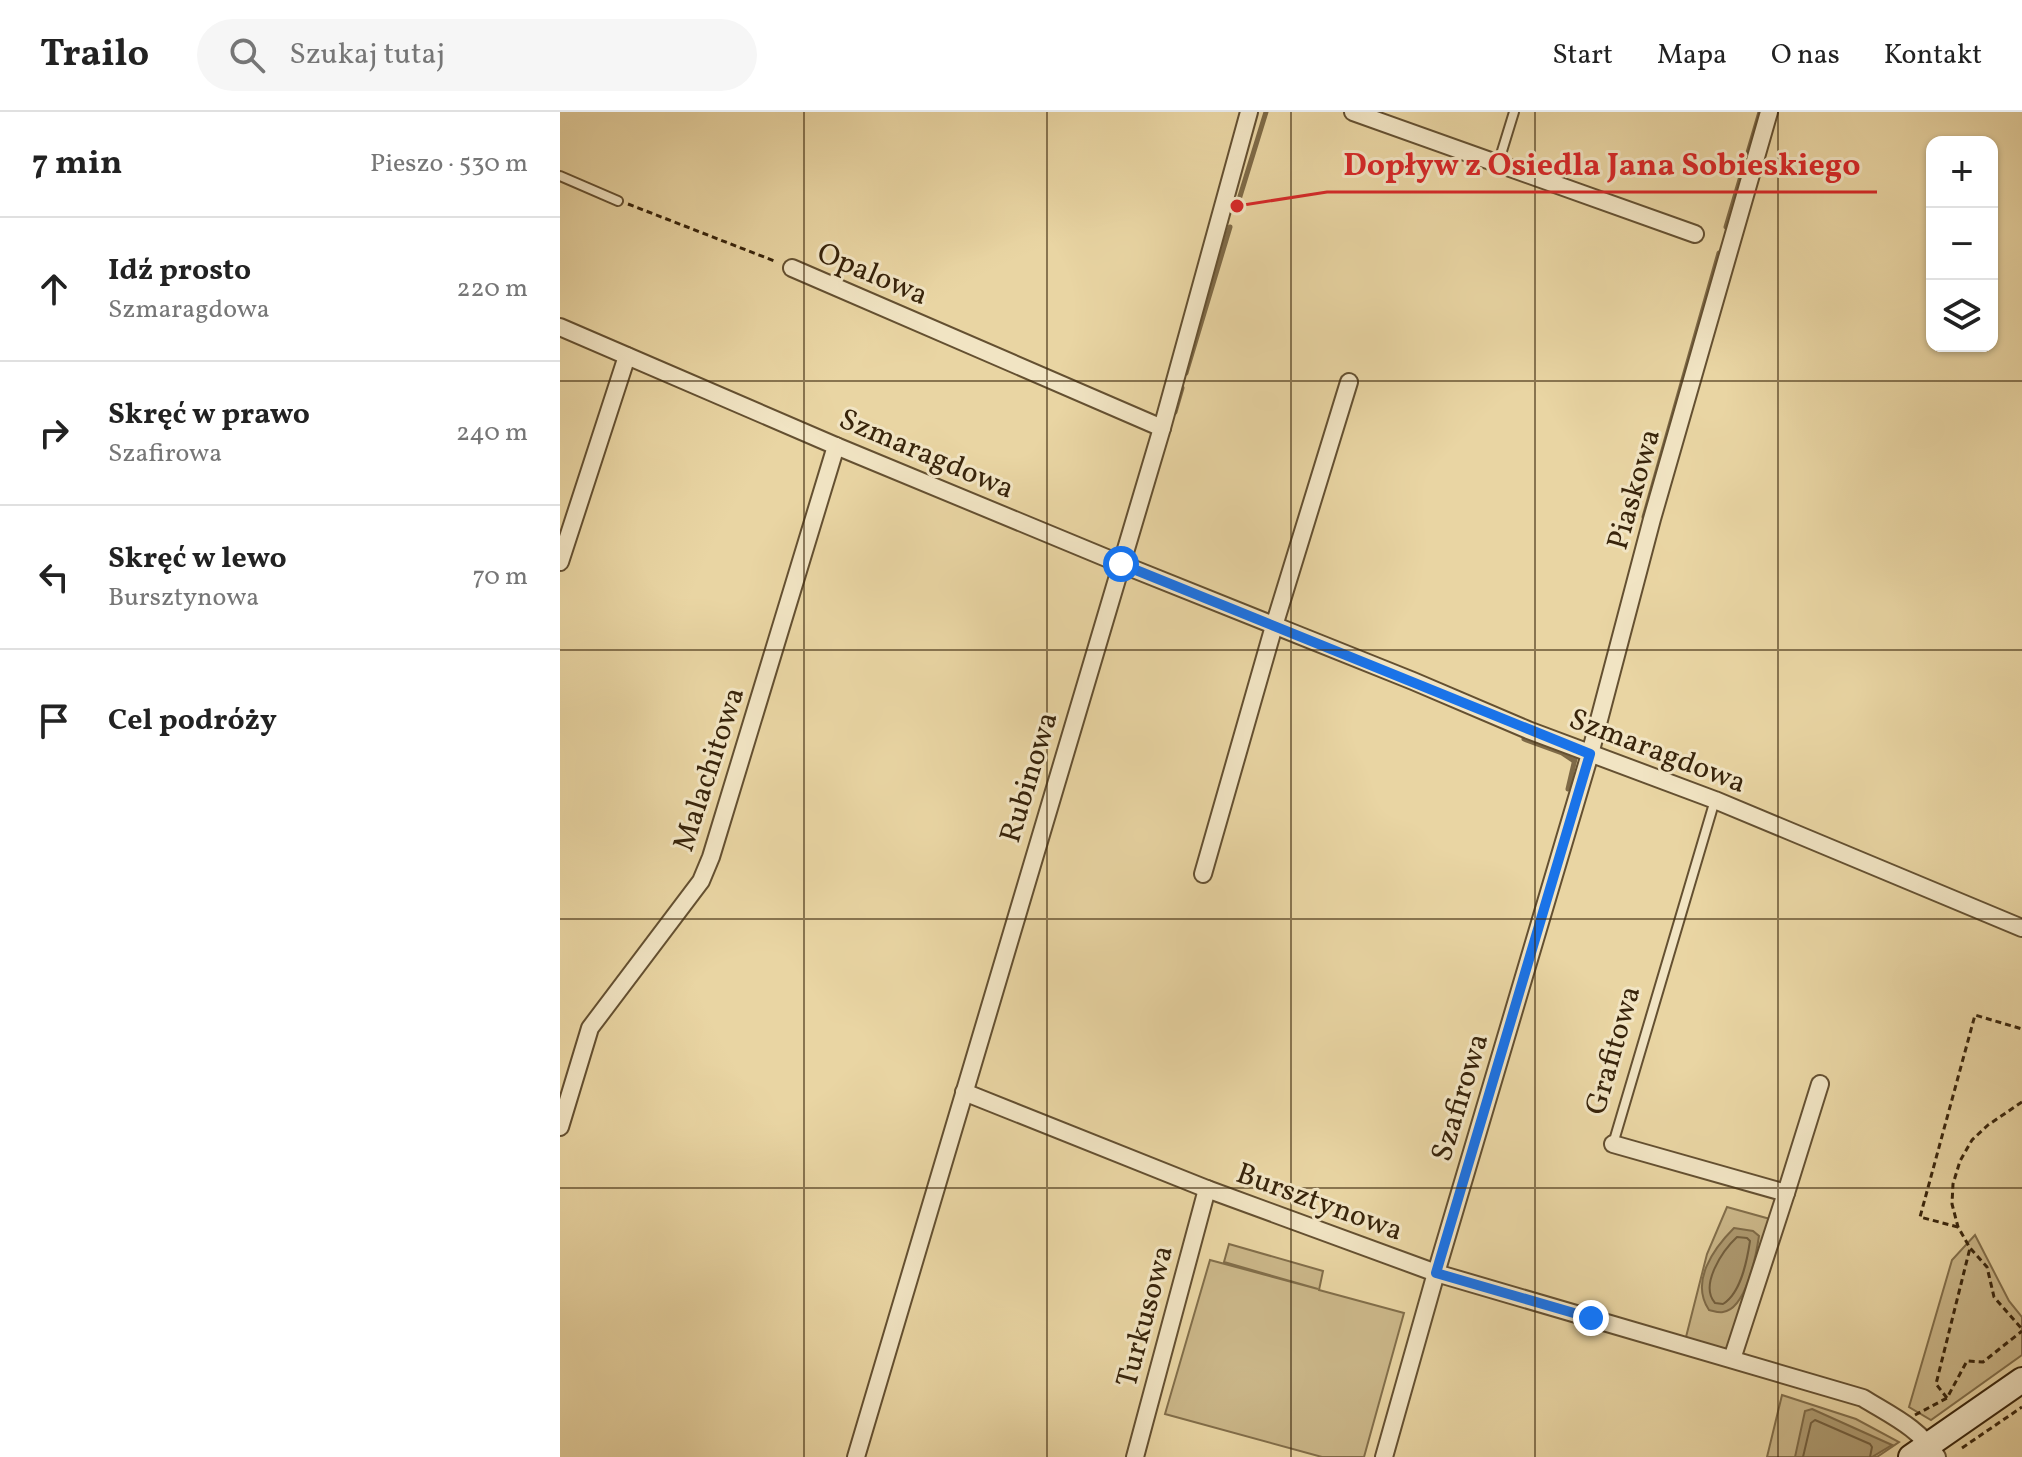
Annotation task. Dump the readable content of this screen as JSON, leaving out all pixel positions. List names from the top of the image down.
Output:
{
  "streets": {
    "street": [
      "Opalowa",
      "Szmaragdowa",
      "Piaskowa",
      "Malachitowa",
      "Rubinowa",
      "Grafitowa",
      "Szafirowa",
      "Bursztynowa",
      "Turkusowa"
    ]
  },
  "crossings": [
    ["Opalowa", "Rubinowa"],
    ["Szmaragdowa", "Piaskowa"],
    ["Szmaragdowa", "Malachitowa"],
    ["Szmaragdowa", "Rubinowa"],
    ["Szmaragdowa", "Grafitowa"],
    ["Szmaragdowa", "Szafirowa"],
    ["Piaskowa", "Szafirowa"],
    ["Rubinowa", "Bursztynowa"],
    ["Szafirowa", "Bursztynowa"],
    ["Bursztynowa", "Turkusowa"]
  ],
  "places": ["Dopływ z Osiedla Jana Sobieskiego"],
  "page": {
    "header": "Trailo",
    "search": "Szukaj tutaj",
    "nav": [
      "Start",
      "Mapa",
      "O nas",
      "Kontakt"
    ],
    "heading": ["7 min", "Pieszo · 530 m"],
    "map_buttons": ["+", "−"],
    "list": [
      ["Idź prosto", "Szmaragdowa", "220 m"],
      ["Skręć w prawo", "Szafirowa", "240 m"],
      ["Skręć w lewo", "Bursztynowa", "70 m"],
      "Cel podróży"
    ]
  }
}
